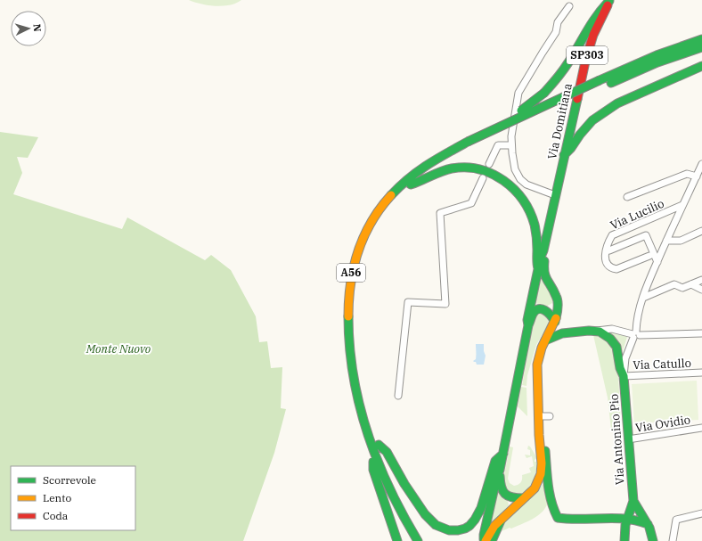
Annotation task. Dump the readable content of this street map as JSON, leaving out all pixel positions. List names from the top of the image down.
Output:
{
  "streets": {
    "main road": [
      "SP303",
      "Via Domitiana",
      "A56",
      "Via Antonino Pio"
    ],
    "street": ["Via Lucilio", "Via Catullo", "Via Ovidio"]
  },
  "crossings": [
    ["Via Lucilio", "Via Antonino Pio"],
    ["Via Catullo", "Via Antonino Pio"],
    ["Via Ovidio", "Via Antonino Pio"]
  ],
  "parks": ["Monte Nuovo"],
  "legend": ["Scorrevole", "Lento", "Coda"],
  "north": "right"
}
